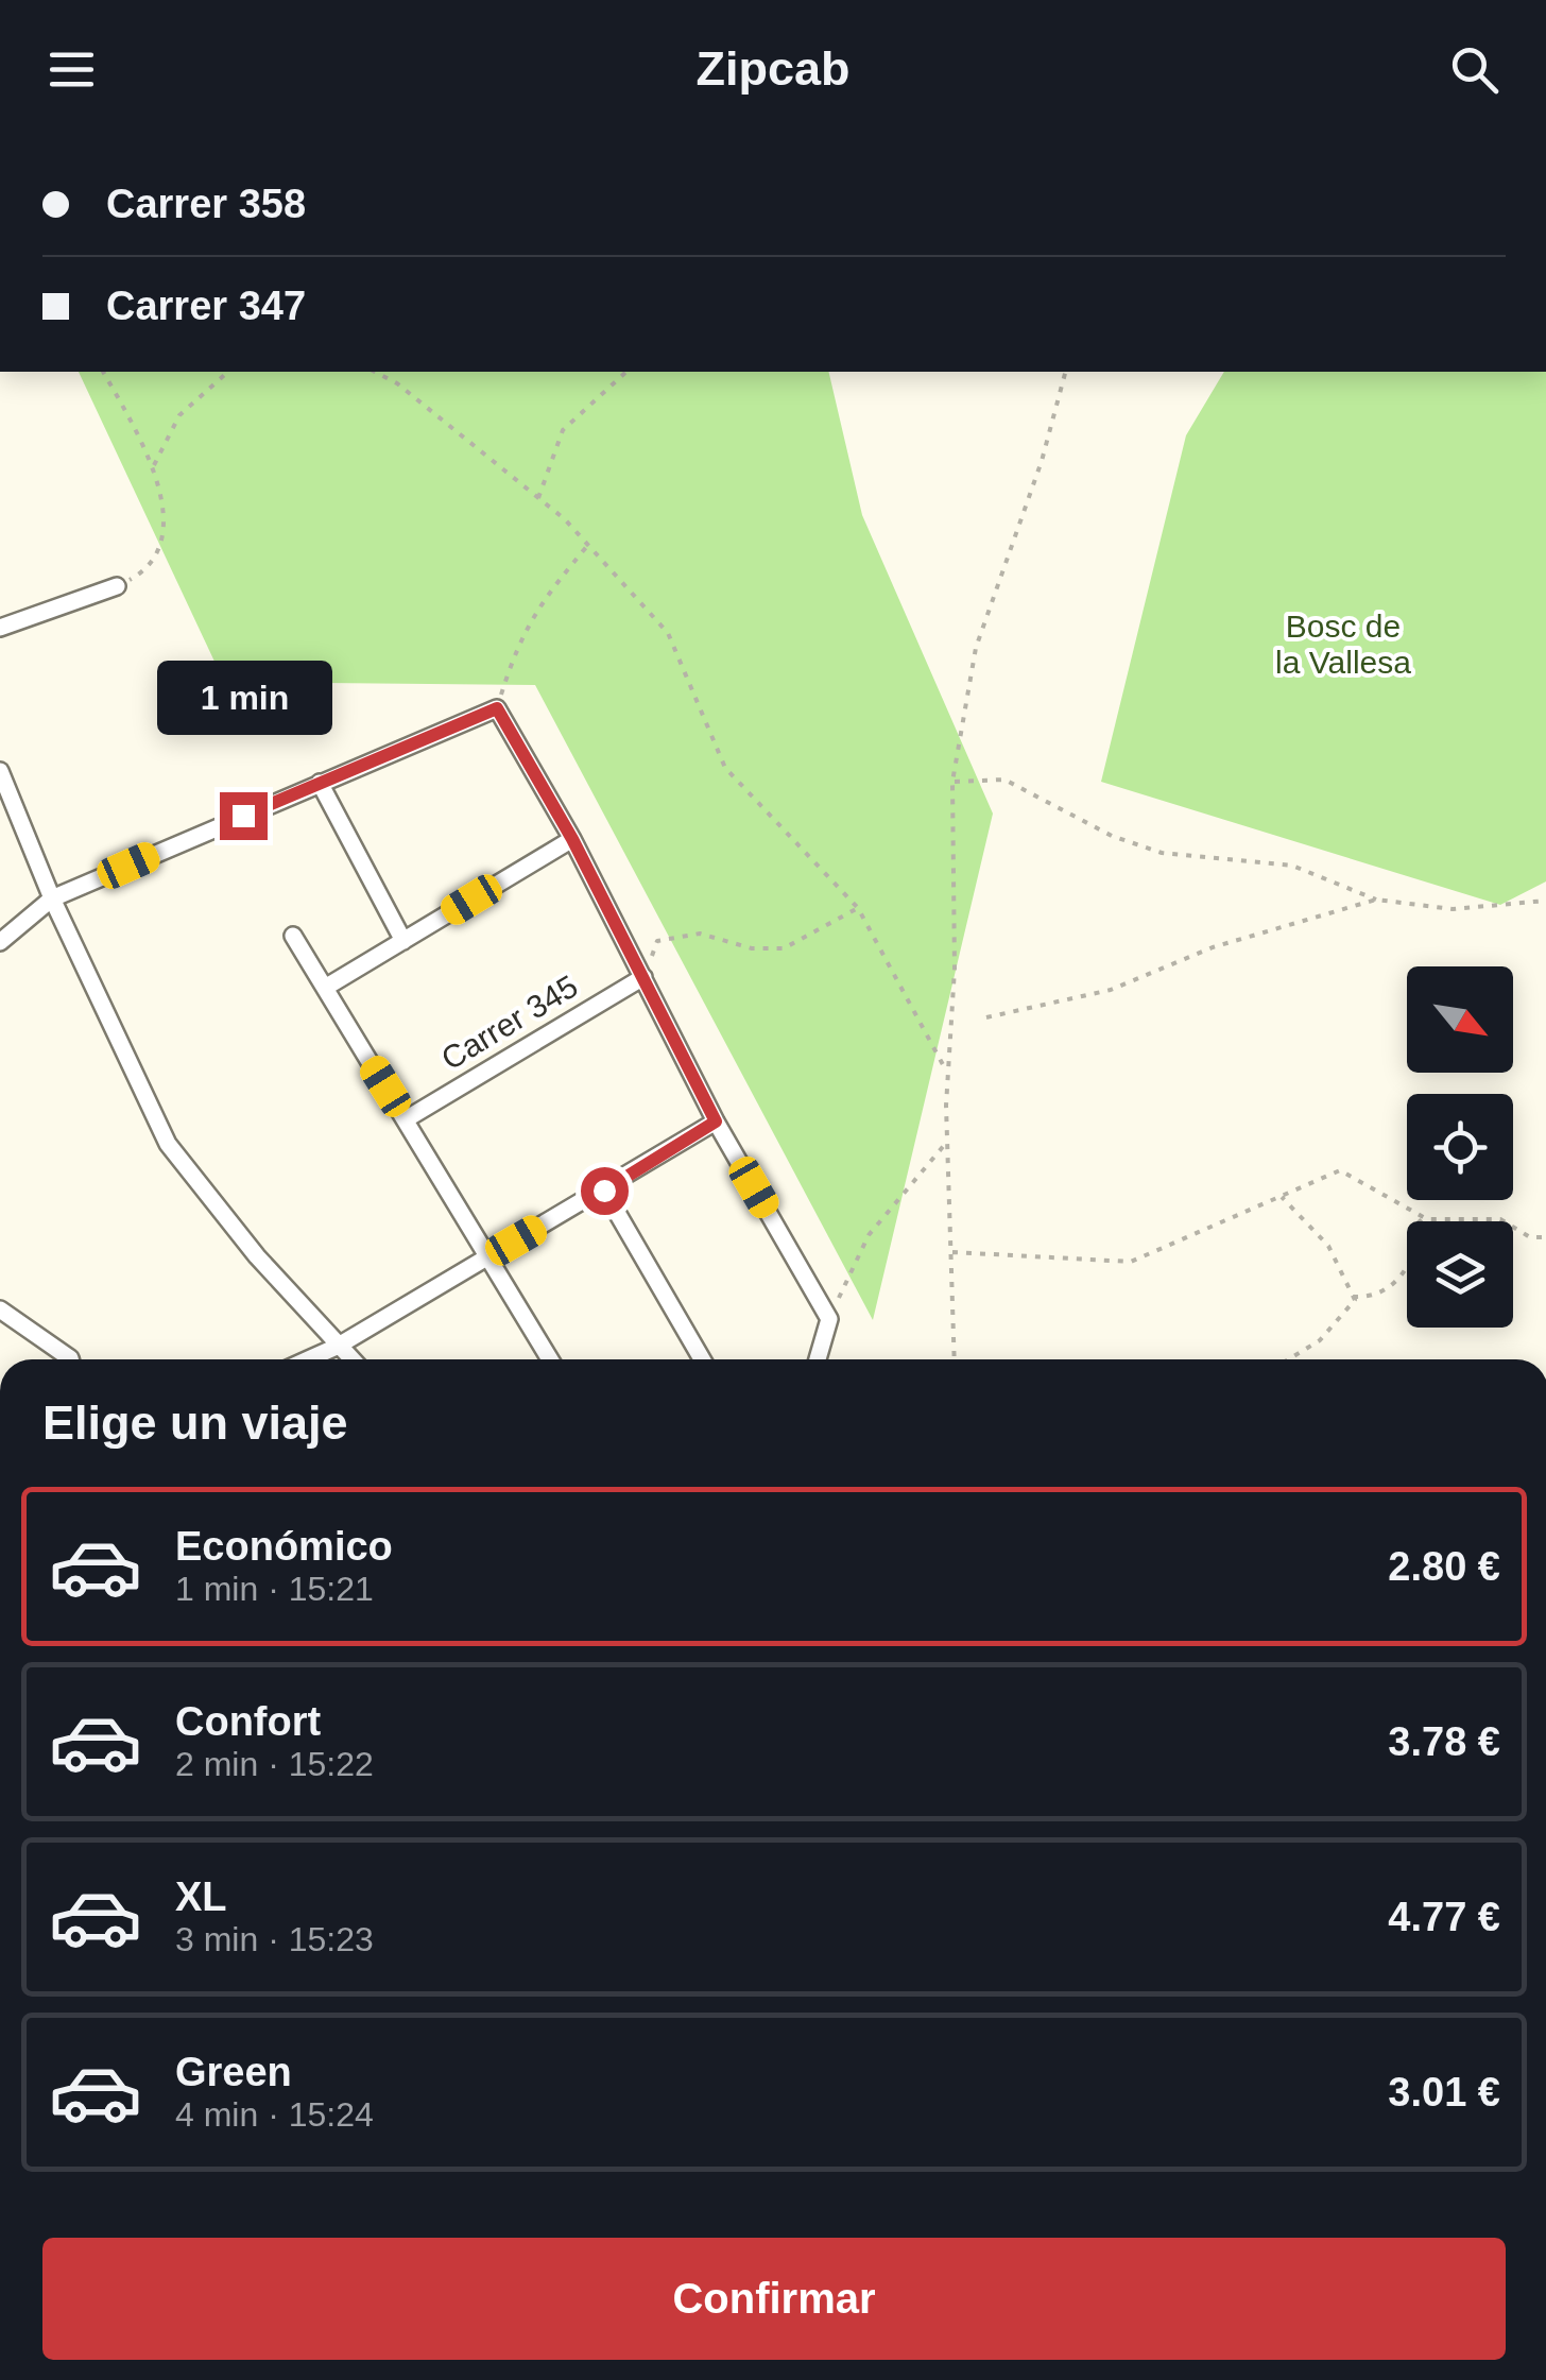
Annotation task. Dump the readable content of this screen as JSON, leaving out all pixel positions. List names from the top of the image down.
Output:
{
  "streets": {
    "street": ["Carrer 345"]
  },
  "parks": ["Bosc de la Vallesa"],
  "north": "bottom right",
  "page": {
    "header": "Zipcab",
    "banner": ["Carrer 358", "Carrer 347"],
    "bubble": "1 min",
    "heading": "Elige un viaje",
    "list": [
      {
        "name": "Económico",
        "note": "1 min · 15:21",
        "value": "2.80 €"
      },
      {
        "name": "Confort",
        "note": "2 min · 15:22",
        "value": "3.78 €"
      },
      {
        "name": "XL",
        "note": "3 min · 15:23",
        "value": "4.77 €"
      },
      {
        "name": "Green",
        "note": "4 min · 15:24",
        "value": "3.01 €"
      }
    ],
    "buttons": "Confirmar"
  }
}
